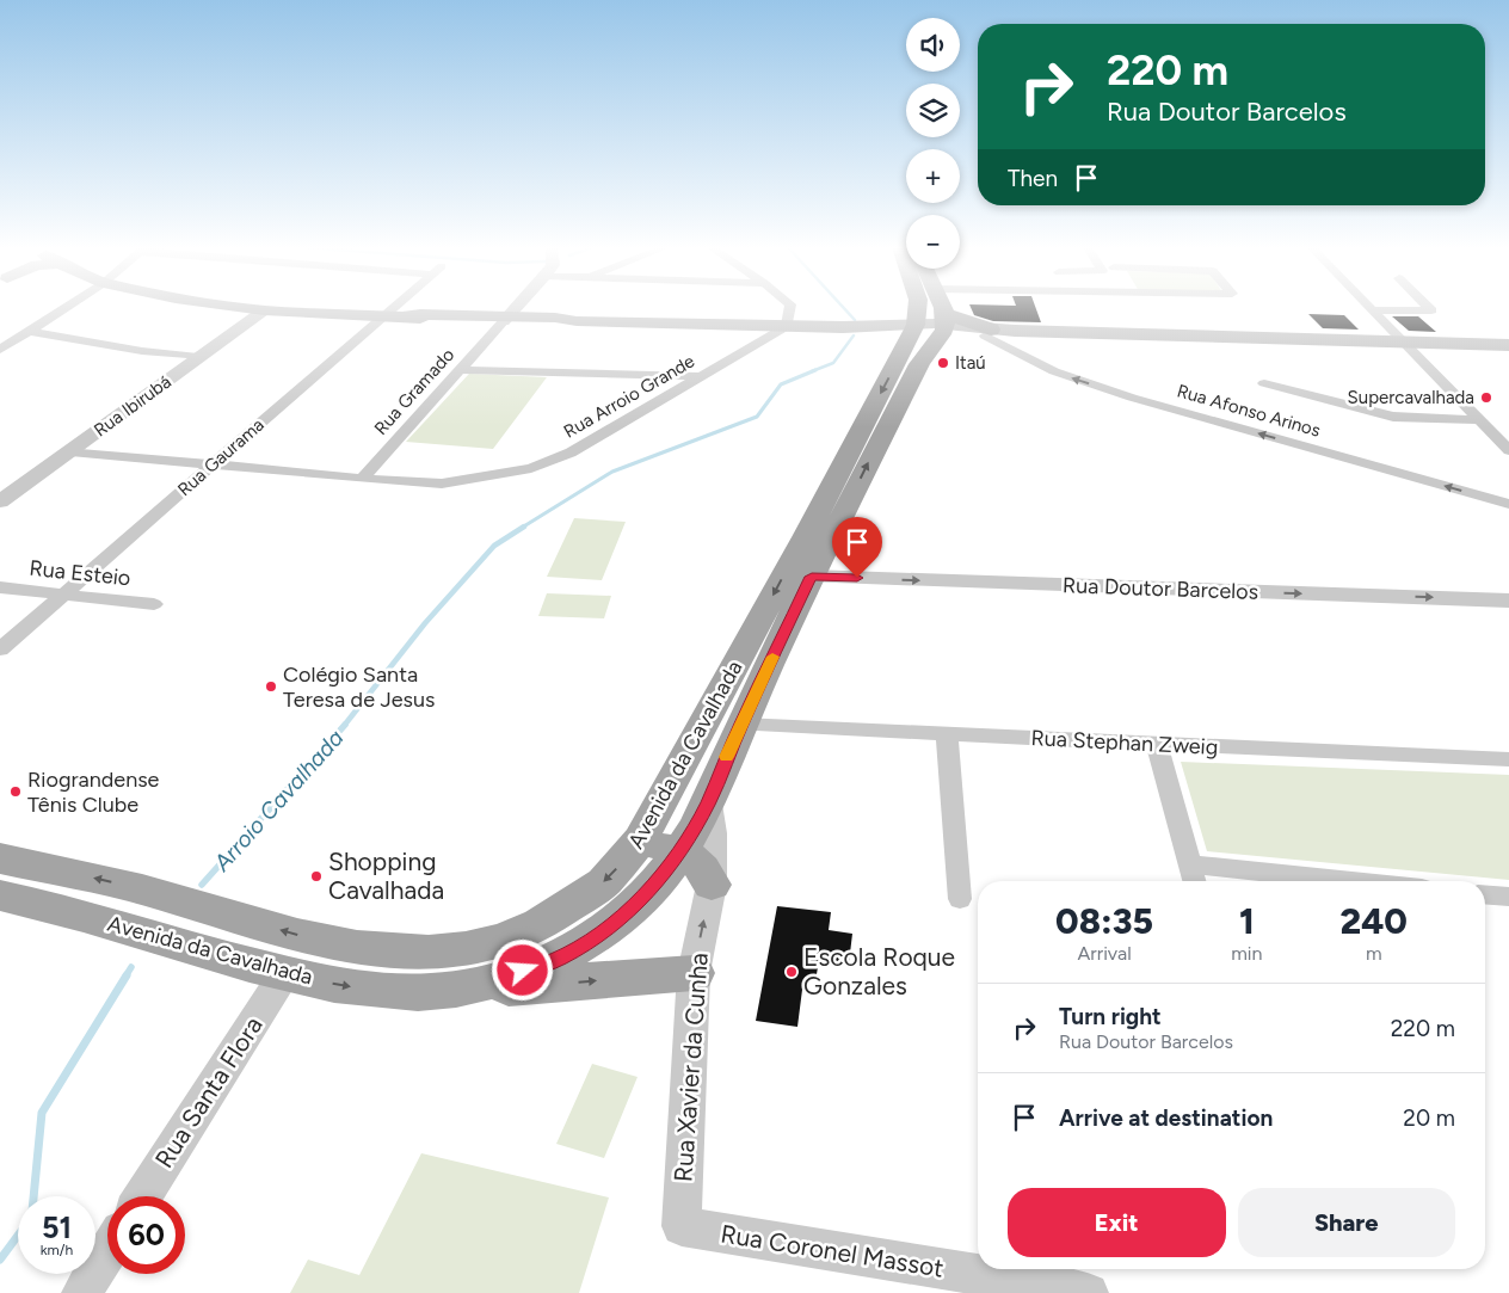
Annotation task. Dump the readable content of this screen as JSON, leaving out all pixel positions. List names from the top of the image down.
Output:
{
  "streets": {
    "main road": ["Avenida da Cavalhada"],
    "street": [
      "Rua Gramado",
      "Rua Arroio Grande",
      "Rua Ibirubá",
      "Rua Afonso Arinos",
      "Rua Gaurama",
      "Rua Esteio",
      "Rua Doutor Barcelos",
      "Rua Stephan Zweig",
      "Rua Xavier da Cunha",
      "Rua Santa Flora",
      "Rua Coronel Massot"
    ]
  },
  "crossings": [
    ["Rua Gramado", "Rua Arroio Grande"],
    ["Rua Arroio Grande", "Rua Ibirubá"],
    ["Rua Arroio Grande", "Rua Gaurama"],
    ["Rua Gaurama", "Rua Esteio"],
    ["Rua Doutor Barcelos", "Avenida da Cavalhada"],
    ["Rua Stephan Zweig", "Avenida da Cavalhada"],
    ["Avenida da Cavalhada", "Rua Xavier da Cunha"],
    ["Avenida da Cavalhada", "Rua Santa Flora"],
    ["Rua Xavier da Cunha", "Rua Coronel Massot"]
  ],
  "water": ["Arroio Cavalhada"],
  "places": [
    "Itaú",
    "Supercavalhada",
    "Colégio Santa Teresa de Jesus",
    "Riograndense Tênis Clube",
    "Shopping Cavalhada",
    "Escola Roque Gonzales"
  ],
  "page": {
    "map_buttons": ["+", "−"],
    "turn": ["220 m", "Rua Doutor Barcelos"],
    "then": "Then",
    "eta": [
      "08:35",
      "Arrival",
      "1",
      "min",
      "240",
      "m"
    ],
    "list": [
      {
        "name": "Turn right",
        "note": "Rua Doutor Barcelos",
        "value": "220 m"
      },
      {
        "name": "Arrive at destination",
        "value": "20 m"
      }
    ],
    "buttons": ["Exit", "Share"],
    "speed": "51 km/h",
    "limit": "60"
  }
}
